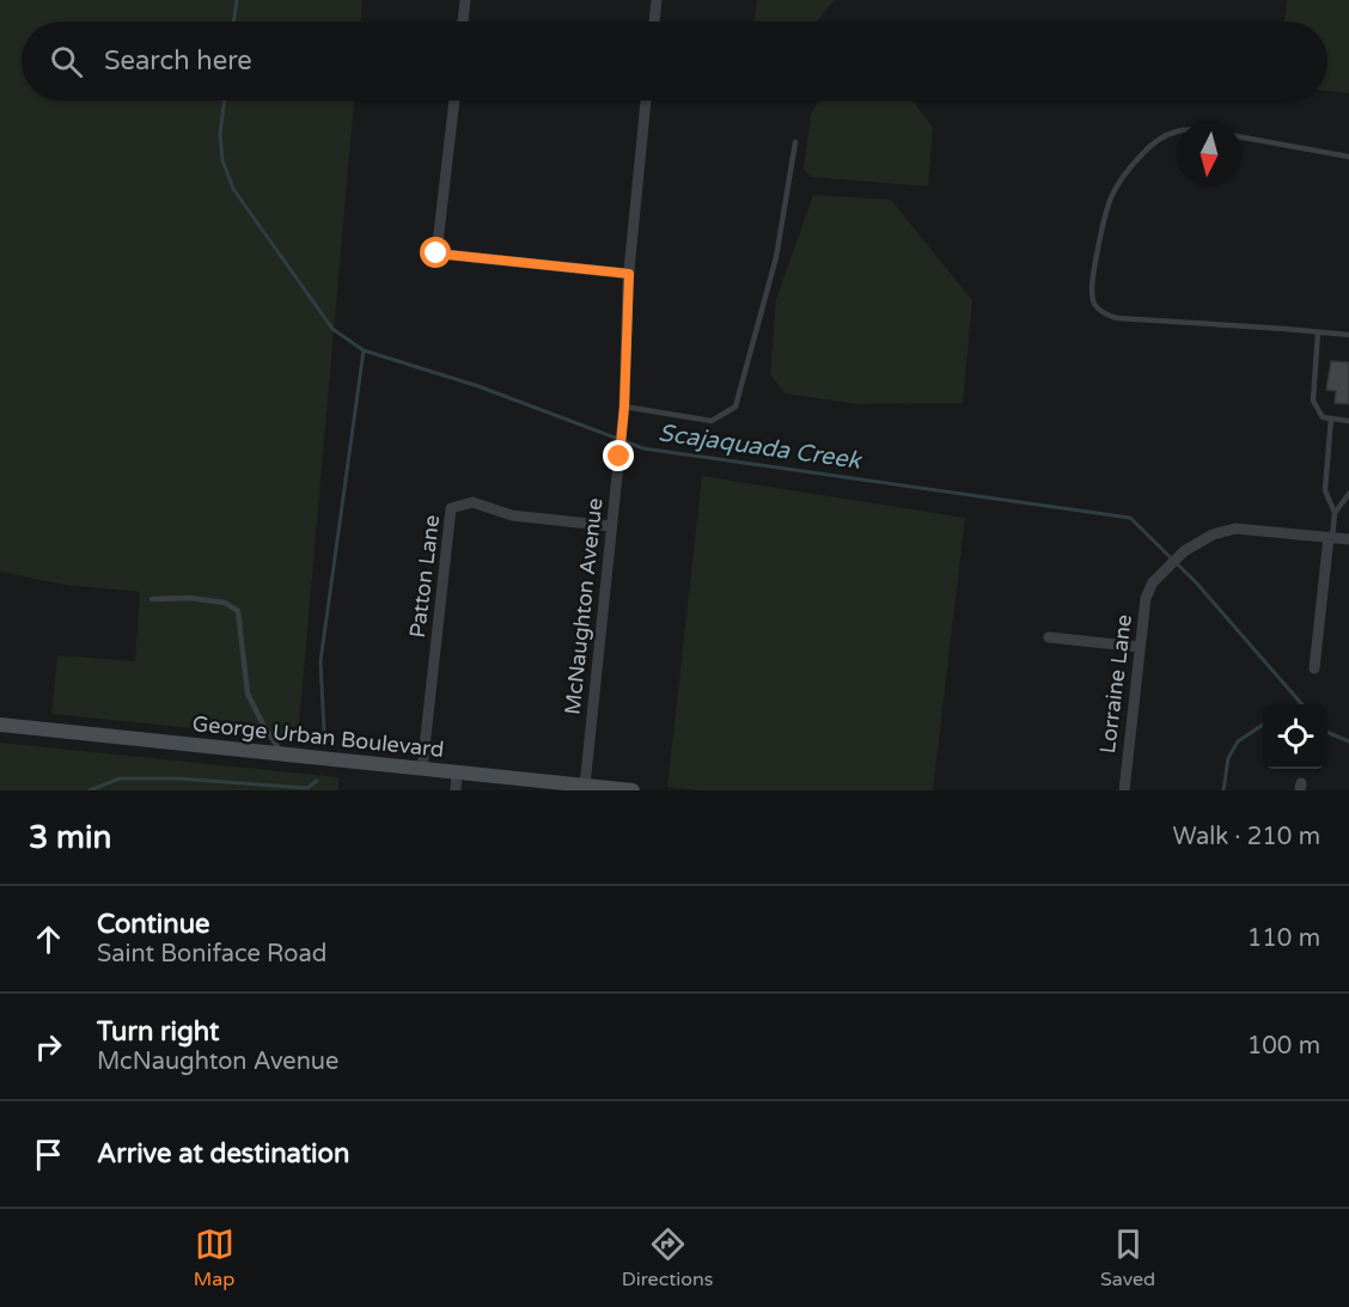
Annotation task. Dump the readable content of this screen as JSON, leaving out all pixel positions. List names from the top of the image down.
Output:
{
  "streets": {
    "street": [
      "Patton Lane",
      "McNaughton Avenue",
      "Lorraine Lane",
      "George Urban Boulevard"
    ]
  },
  "crossings": [
    ["Patton Lane", "McNaughton Avenue"],
    ["Patton Lane", "George Urban Boulevard"],
    ["McNaughton Avenue", "George Urban Boulevard"]
  ],
  "water": ["Scajaquada Creek"],
  "north": "bottom",
  "page": {
    "search": "Search here",
    "heading": ["3 min", "Walk · 210 m"],
    "list": [
      ["Continue", "Saint Boniface Road", "110 m"],
      ["Turn right", "McNaughton Avenue", "100 m"],
      "Arrive at destination"
    ],
    "nav": ["Map", "Directions", "Saved"]
  }
}
